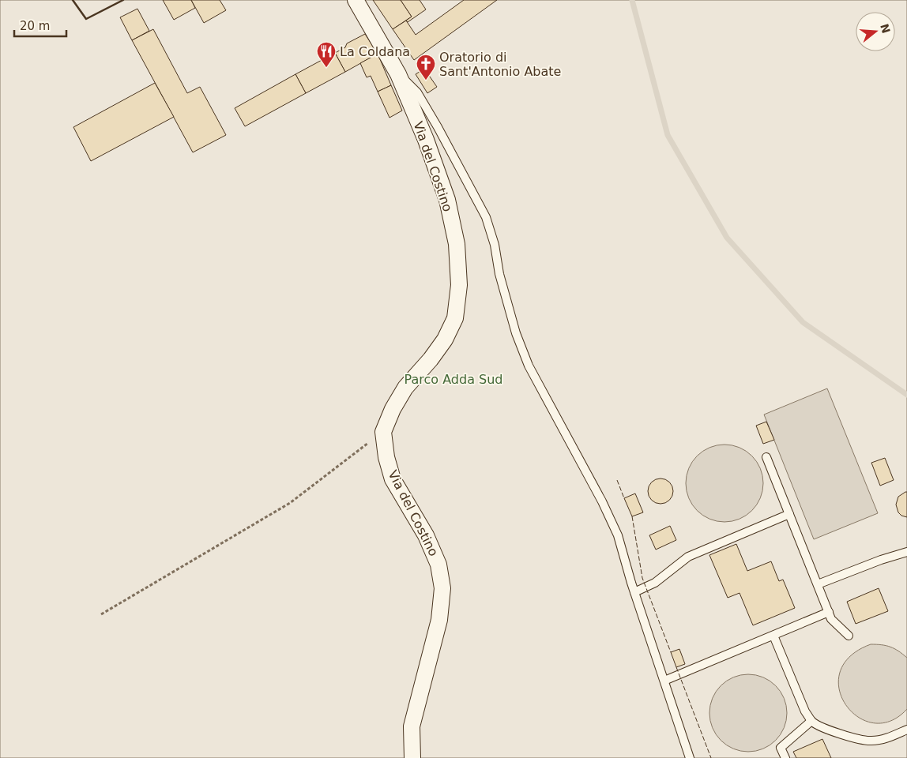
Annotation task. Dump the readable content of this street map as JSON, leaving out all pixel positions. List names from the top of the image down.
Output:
{
  "streets": {
    "street": ["Via del Costino"]
  },
  "parks": ["Parco Adda Sud"],
  "places": {
    "restaurant": ["La Coldana"],
    "church": ["Oratorio di Sant'Antonio Abate"]
  },
  "scale_bar": "20 m",
  "north": "right"
}
